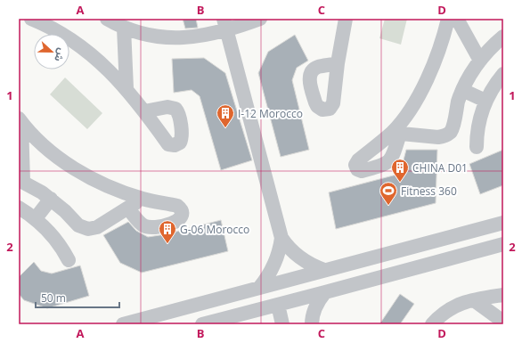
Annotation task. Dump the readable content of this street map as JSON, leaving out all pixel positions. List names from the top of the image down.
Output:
{
  "places": {
    "building": ["I-12 Morocco", "CHINA D01", "G-06 Morocco"],
    "sports": ["Fitness 360"]
  },
  "scale_bar": "50 m",
  "north": "right",
  "grid": {
    "columns": [
      "A",
      "B",
      "C",
      "D"
    ],
    "rows": ["1", "2"]
  }
}
